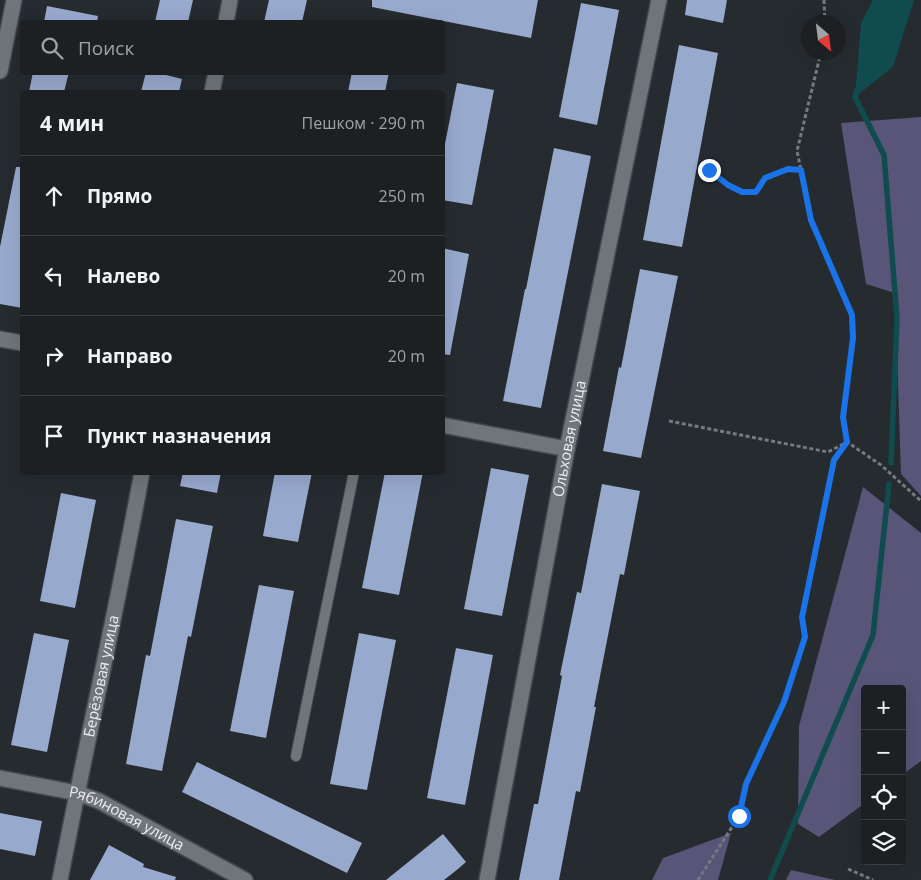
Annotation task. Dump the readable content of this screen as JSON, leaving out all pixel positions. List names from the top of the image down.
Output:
{
  "streets": {
    "street": ["Ольховая улица", "Берёзовая улица", "Рябиновая улица"]
  },
  "crossings": [
    ["Берёзовая улица", "Рябиновая улица"]
  ],
  "north": "bottom right",
  "page": {
    "search": "Поиск",
    "heading": ["4 мин", "Пешком · 290 m"],
    "list": [
      ["Прямо", "250 m"],
      ["Налево", "20 m"],
      ["Направо", "20 m"],
      "Пункт назначения"
    ],
    "map_buttons": ["+", "−"]
  }
}
